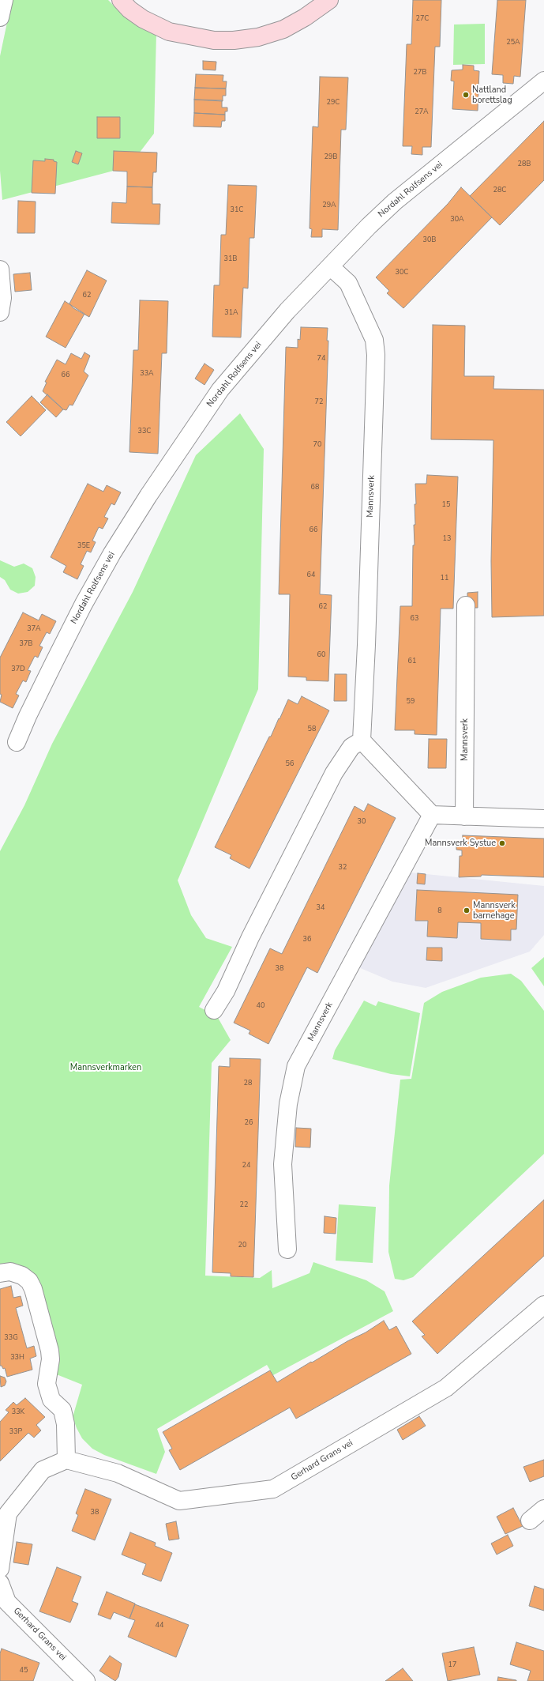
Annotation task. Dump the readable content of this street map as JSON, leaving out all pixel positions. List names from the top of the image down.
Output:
{
  "streets": {
    "street": ["Nordahl Rolfsens vei", "Mannsverk", "Gerhard Grans vei"]
  },
  "crossings": [
    ["Nordahl Rolfsens vei", "Mannsverk"]
  ],
  "parks": ["Mannsverkmarken"],
  "places": ["Nattland borettslag", "Mannsverk Systue", "Mannsverk barnehage"],
  "house_numbers": [
    "27C",
    "25A",
    "27B",
    "29C",
    "27A",
    "29B",
    "28B",
    "28C",
    "29A",
    "31C",
    "30A",
    "30B",
    "31B",
    "30C",
    "62",
    "31A",
    "74",
    "33A",
    "66",
    "72",
    "33C",
    "70",
    "68",
    "15",
    "66",
    "13",
    "35E",
    "64",
    "11",
    "62",
    "63",
    "37A",
    "37B",
    "60",
    "61",
    "37D",
    "59",
    "58",
    "56",
    "30",
    "32",
    "34",
    "8",
    "36",
    "38",
    "40",
    "28",
    "26",
    "24",
    "22",
    "20",
    "33G",
    "33H",
    "33K",
    "33P",
    "38",
    "44",
    "17",
    "45"
  ]
}
